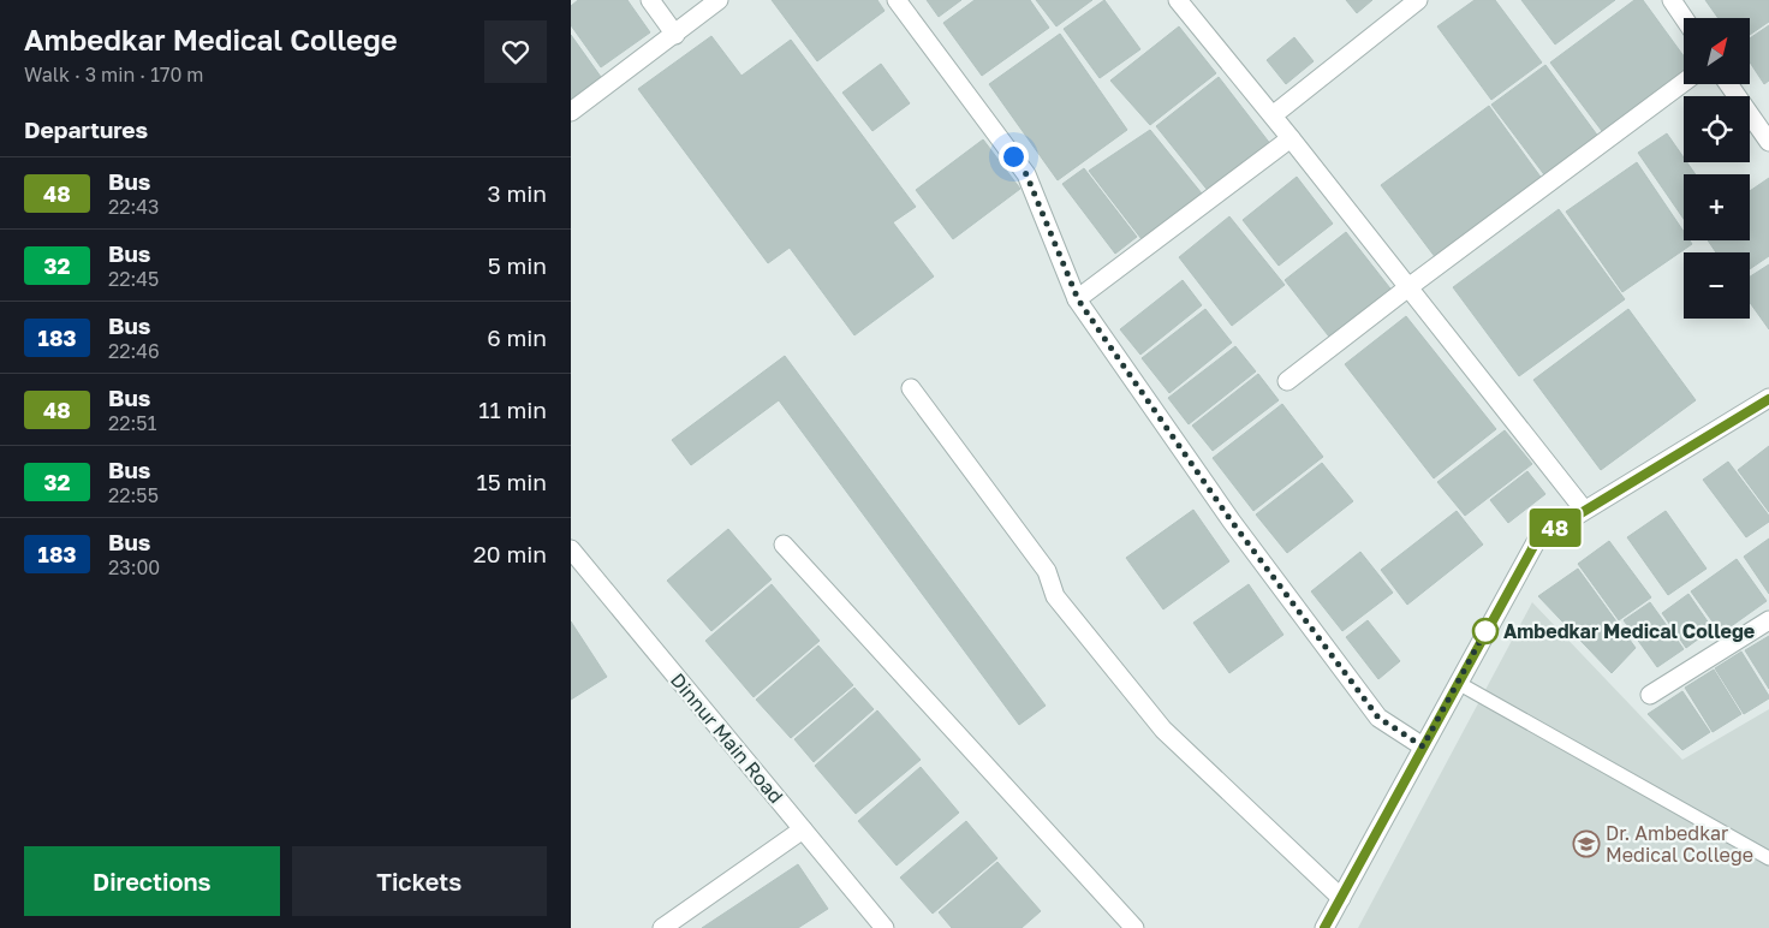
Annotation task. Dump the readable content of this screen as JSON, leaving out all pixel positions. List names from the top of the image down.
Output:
{
  "streets": {
    "street": ["Dinnur Main Road"]
  },
  "places": {
    "other": ["Ambedkar Medical College"],
    "school or university": ["Dr. Ambedkar Medical College"]
  },
  "lines": ["bus line 48"],
  "north": "top right",
  "page": {
    "heading": [
      ["Ambedkar Medical College", "Walk · 3 min · 170 m"],
      "Departures"
    ],
    "on_map": "48",
    "map_buttons": ["+", "−"],
    "list": [
      {
        "mark": "48",
        "name": "Bus",
        "note": "22:43",
        "value": "3 min"
      },
      {
        "mark": "32",
        "name": "Bus",
        "note": "22:45",
        "value": "5 min"
      },
      {
        "mark": "183",
        "name": "Bus",
        "note": "22:46",
        "value": "6 min"
      },
      {
        "mark": "48",
        "name": "Bus",
        "note": "22:51",
        "value": "11 min"
      },
      {
        "mark": "32",
        "name": "Bus",
        "note": "22:55",
        "value": "15 min"
      },
      {
        "mark": "183",
        "name": "Bus",
        "note": "23:00",
        "value": "20 min"
      }
    ],
    "buttons": ["Directions", "Tickets"]
  }
}
